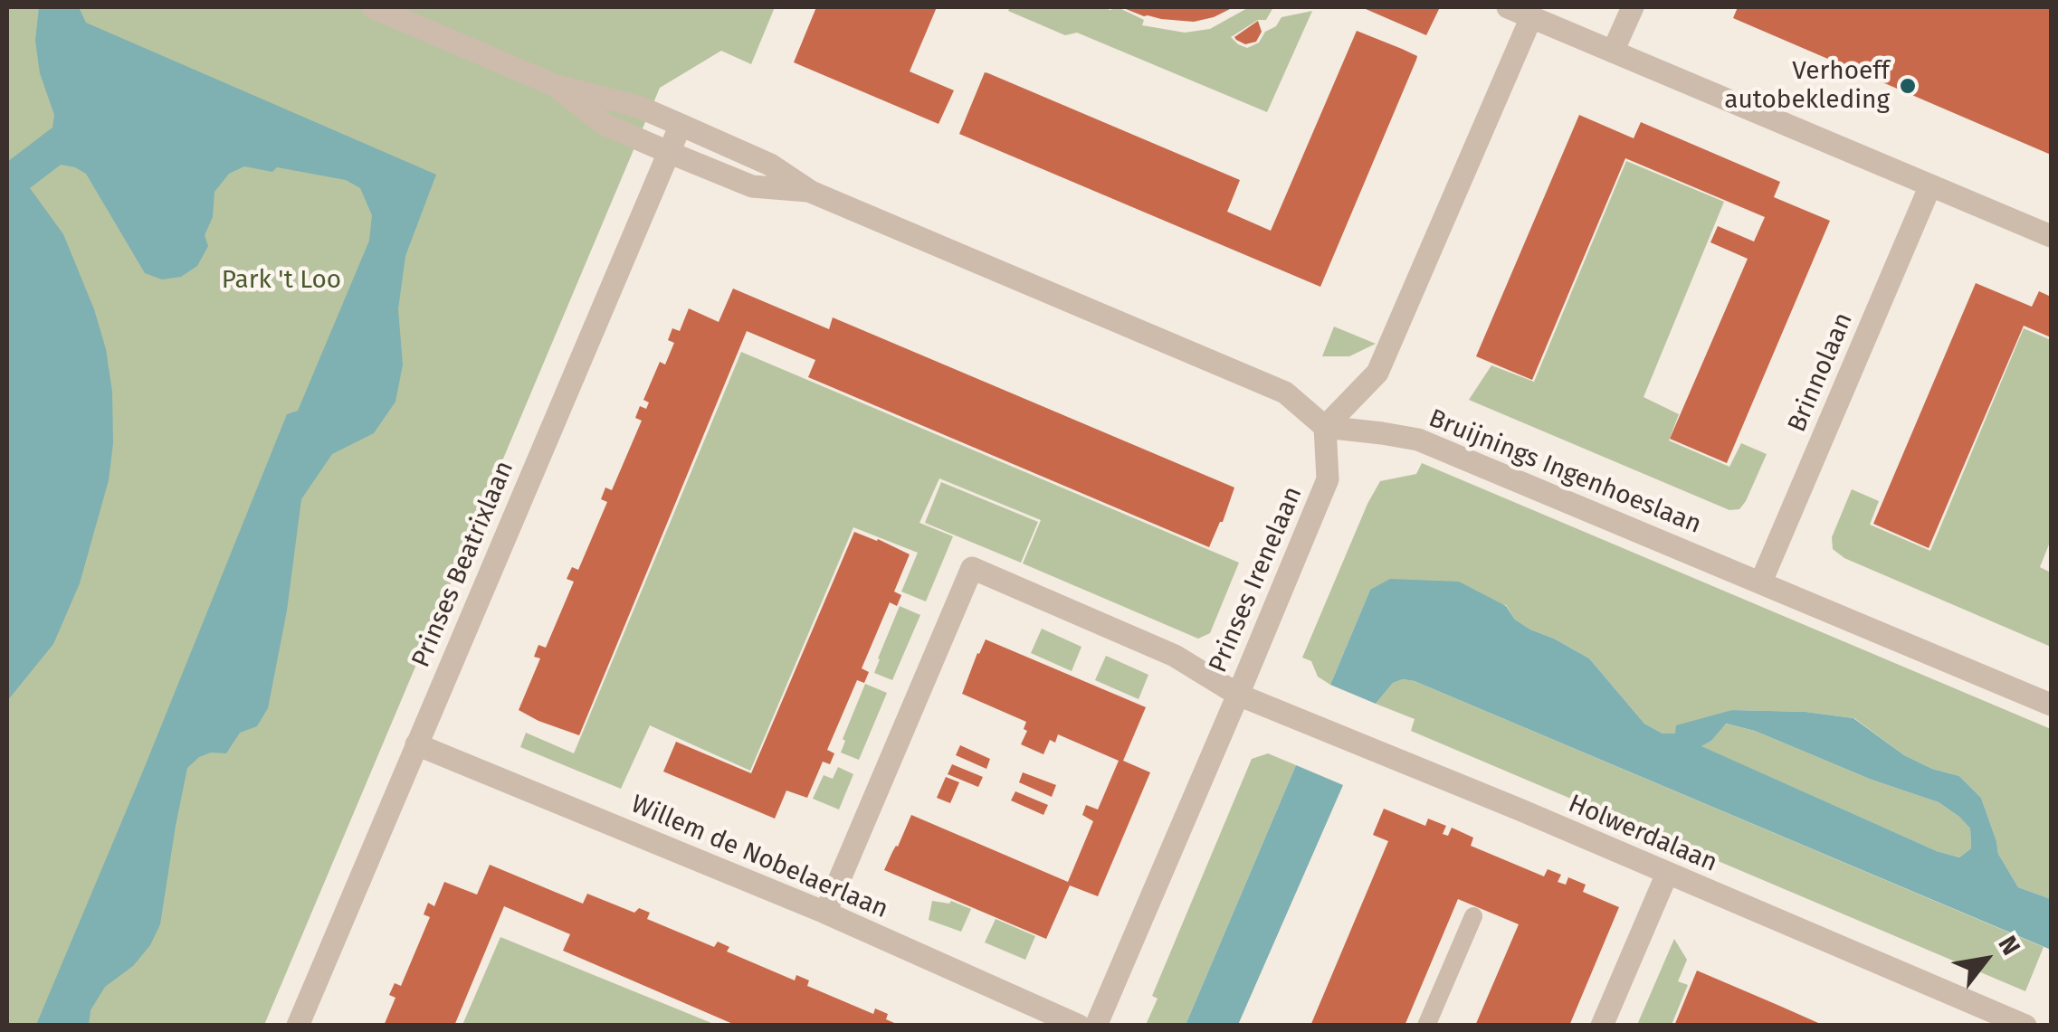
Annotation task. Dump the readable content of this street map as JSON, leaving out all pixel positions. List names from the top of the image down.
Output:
{
  "streets": {
    "street": [
      "Brinnolaan",
      "Bruijnings Ingenhoeslaan",
      "Prinses Beatrixlaan",
      "Prinses Irenelaan",
      "Holwerdalaan",
      "Willem de Nobelaerlaan"
    ]
  },
  "crossings": [
    ["Brinnolaan", "Bruijnings Ingenhoeslaan"],
    ["Bruijnings Ingenhoeslaan", "Prinses Irenelaan"],
    ["Prinses Beatrixlaan", "Willem de Nobelaerlaan"],
    ["Prinses Irenelaan", "Holwerdalaan"],
    ["Holwerdalaan", "Willem de Nobelaerlaan"]
  ],
  "parks": ["Park 't Loo"],
  "places": ["Verhoeff autobekleding"],
  "north": "top right"
}
